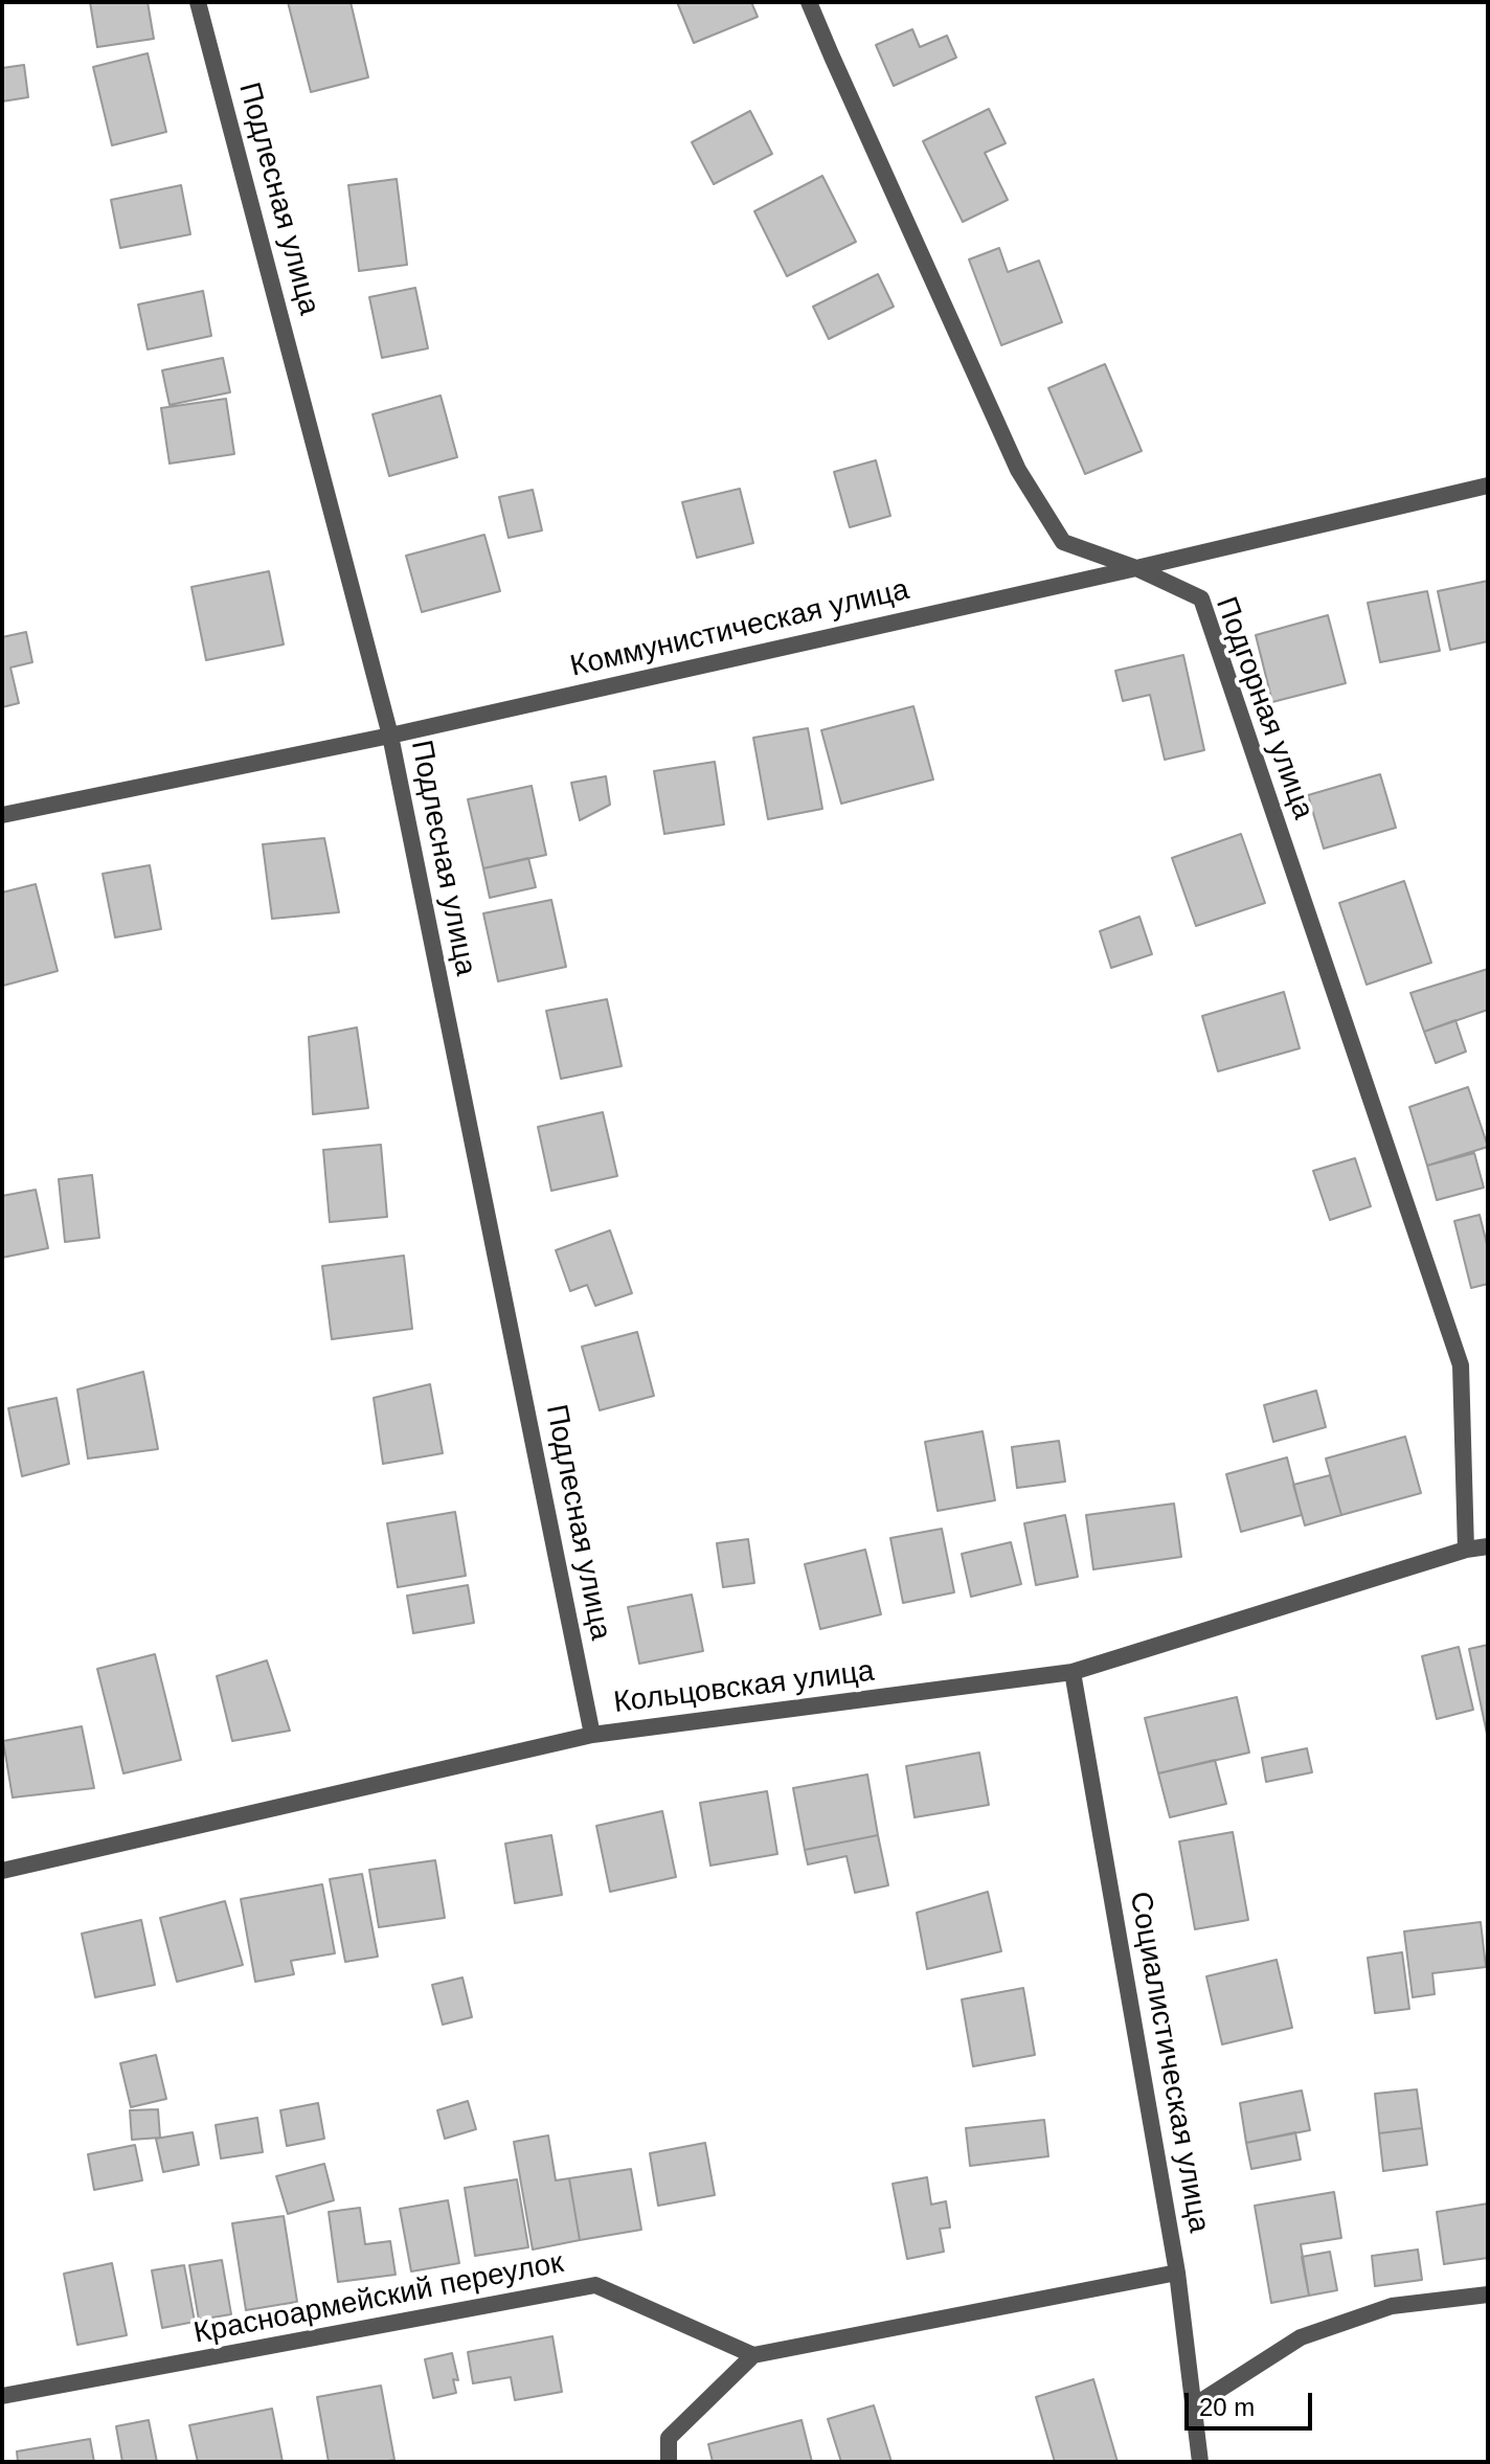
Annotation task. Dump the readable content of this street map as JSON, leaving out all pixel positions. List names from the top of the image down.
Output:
{
  "streets": {
    "street": [
      "Подлесная улица",
      "Коммунистическая улица",
      "Подгорная улица",
      "Кольцовская улица",
      "Социалистическая улица",
      "Красноармейский переулок"
    ]
  },
  "crossings": [
    ["Подлесная улица", "Коммунистическая улица"],
    ["Подлесная улица", "Кольцовская улица"],
    ["Коммунистическая улица", "Подгорная улица"],
    ["Подгорная улица", "Кольцовская улица"],
    ["Кольцовская улица", "Социалистическая улица"]
  ],
  "scale_bar": "20 m"
}
